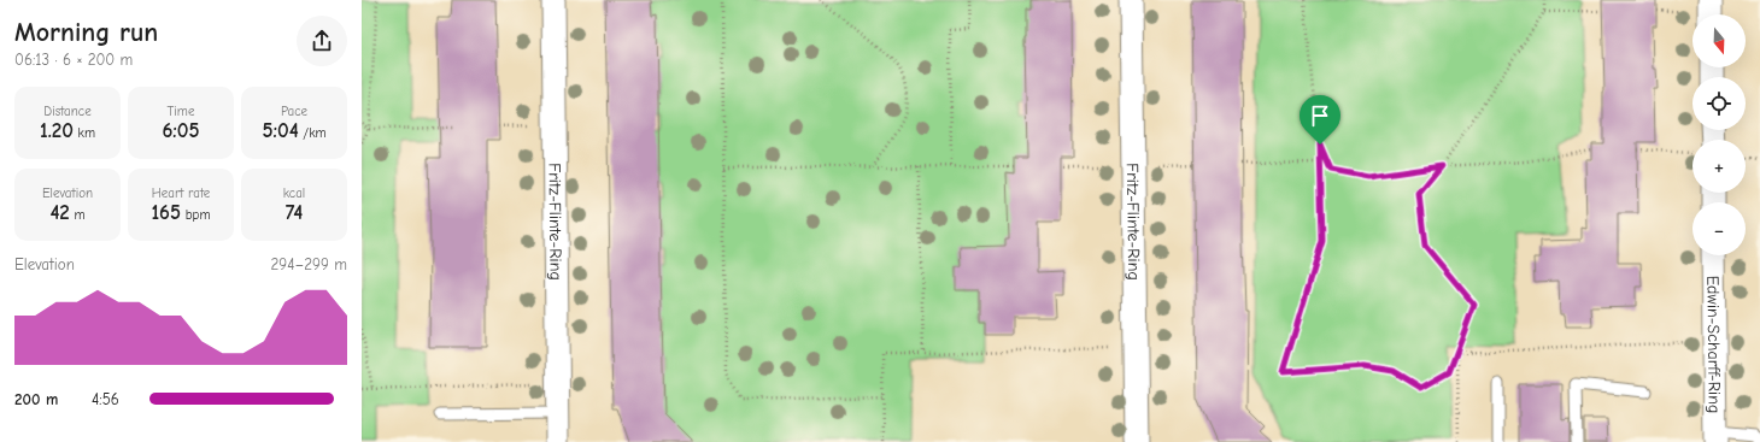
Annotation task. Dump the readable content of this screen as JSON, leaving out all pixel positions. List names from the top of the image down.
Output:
{
  "streets": {
    "street": ["Fritz-Flinte-Ring", "Edwin-Scharff-Ring"]
  },
  "north": "bottom",
  "page": {
    "heading": ["Morning run", "06:13 · 6 × 200 m"],
    "map_buttons": ["+", "−"],
    "stats": [
      ["Distance", "1.20 km"],
      ["Time", "6:05"],
      ["Pace", "5:04 /km"],
      ["Elevation", "42 m"],
      ["Heart rate", "165 bpm"],
      ["kcal", "74"]
    ],
    "chart": ["Elevation", "294–299 m"],
    "list": [
      {
        "name": "200 m",
        "note": "4:56"
      }
    ]
  }
}
